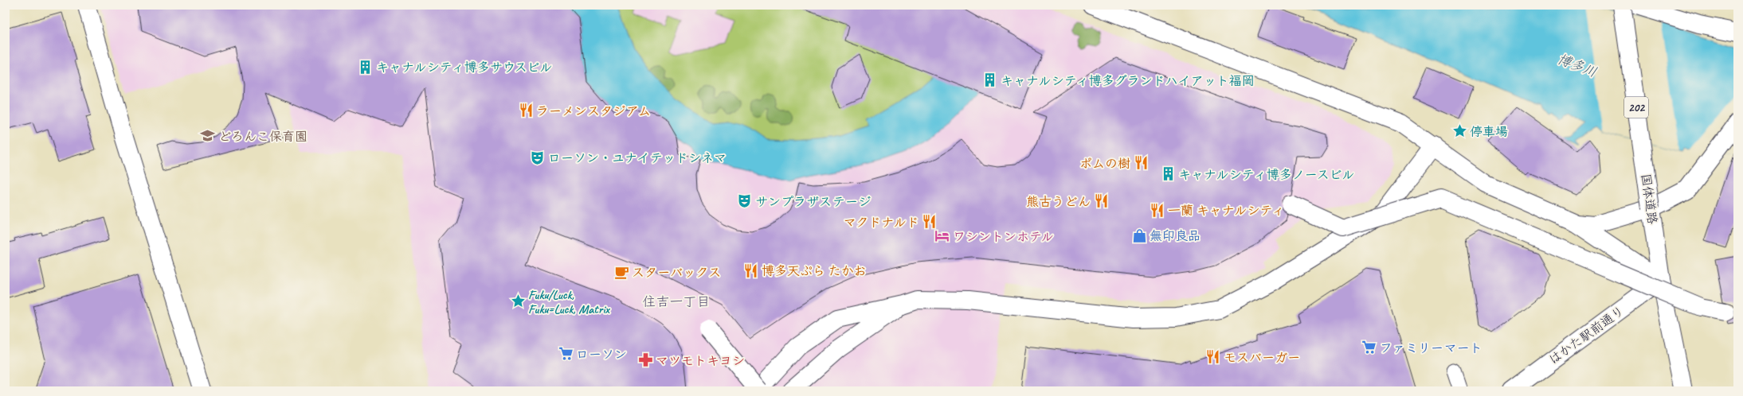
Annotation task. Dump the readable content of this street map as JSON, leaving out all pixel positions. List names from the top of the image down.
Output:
{
  "streets": {
    "main road": ["202", "国体道路", "はかた駅前通り"]
  },
  "crossings": [
    ["国体道路", "はかた駅前通り"]
  ],
  "districts": ["住吉一丁目"],
  "water": ["博多川"],
  "places": {
    "building": ["キャナルシティ博多サウスビル", "キャナルシティ博多グランドハイアット福岡", "キャナルシティ博多ノースビル"],
    "restaurant": [
      "ラーメンスタジアム",
      "ポムの樹",
      "熊古うどん",
      "一蘭 キャナルシティ",
      "マクドナルド",
      "博多天ぷら たかお",
      "モスバーガー"
    ],
    "place": ["停車場", "Fuku/Luck, Fuku=Luck, Matrix"],
    "school or university": ["どろんこ保育園"],
    "theatre": ["ローソン・ユナイテッドシネマ", "サンプラザステージ"],
    "shop": ["無印良品"],
    "hotel": ["ワシントンホテル"],
    "cafe": ["スターバックス"],
    "supermarket": ["ファミリーマート", "ローソン"],
    "pharmacy": ["マツモトキヨシ"]
  }
}
